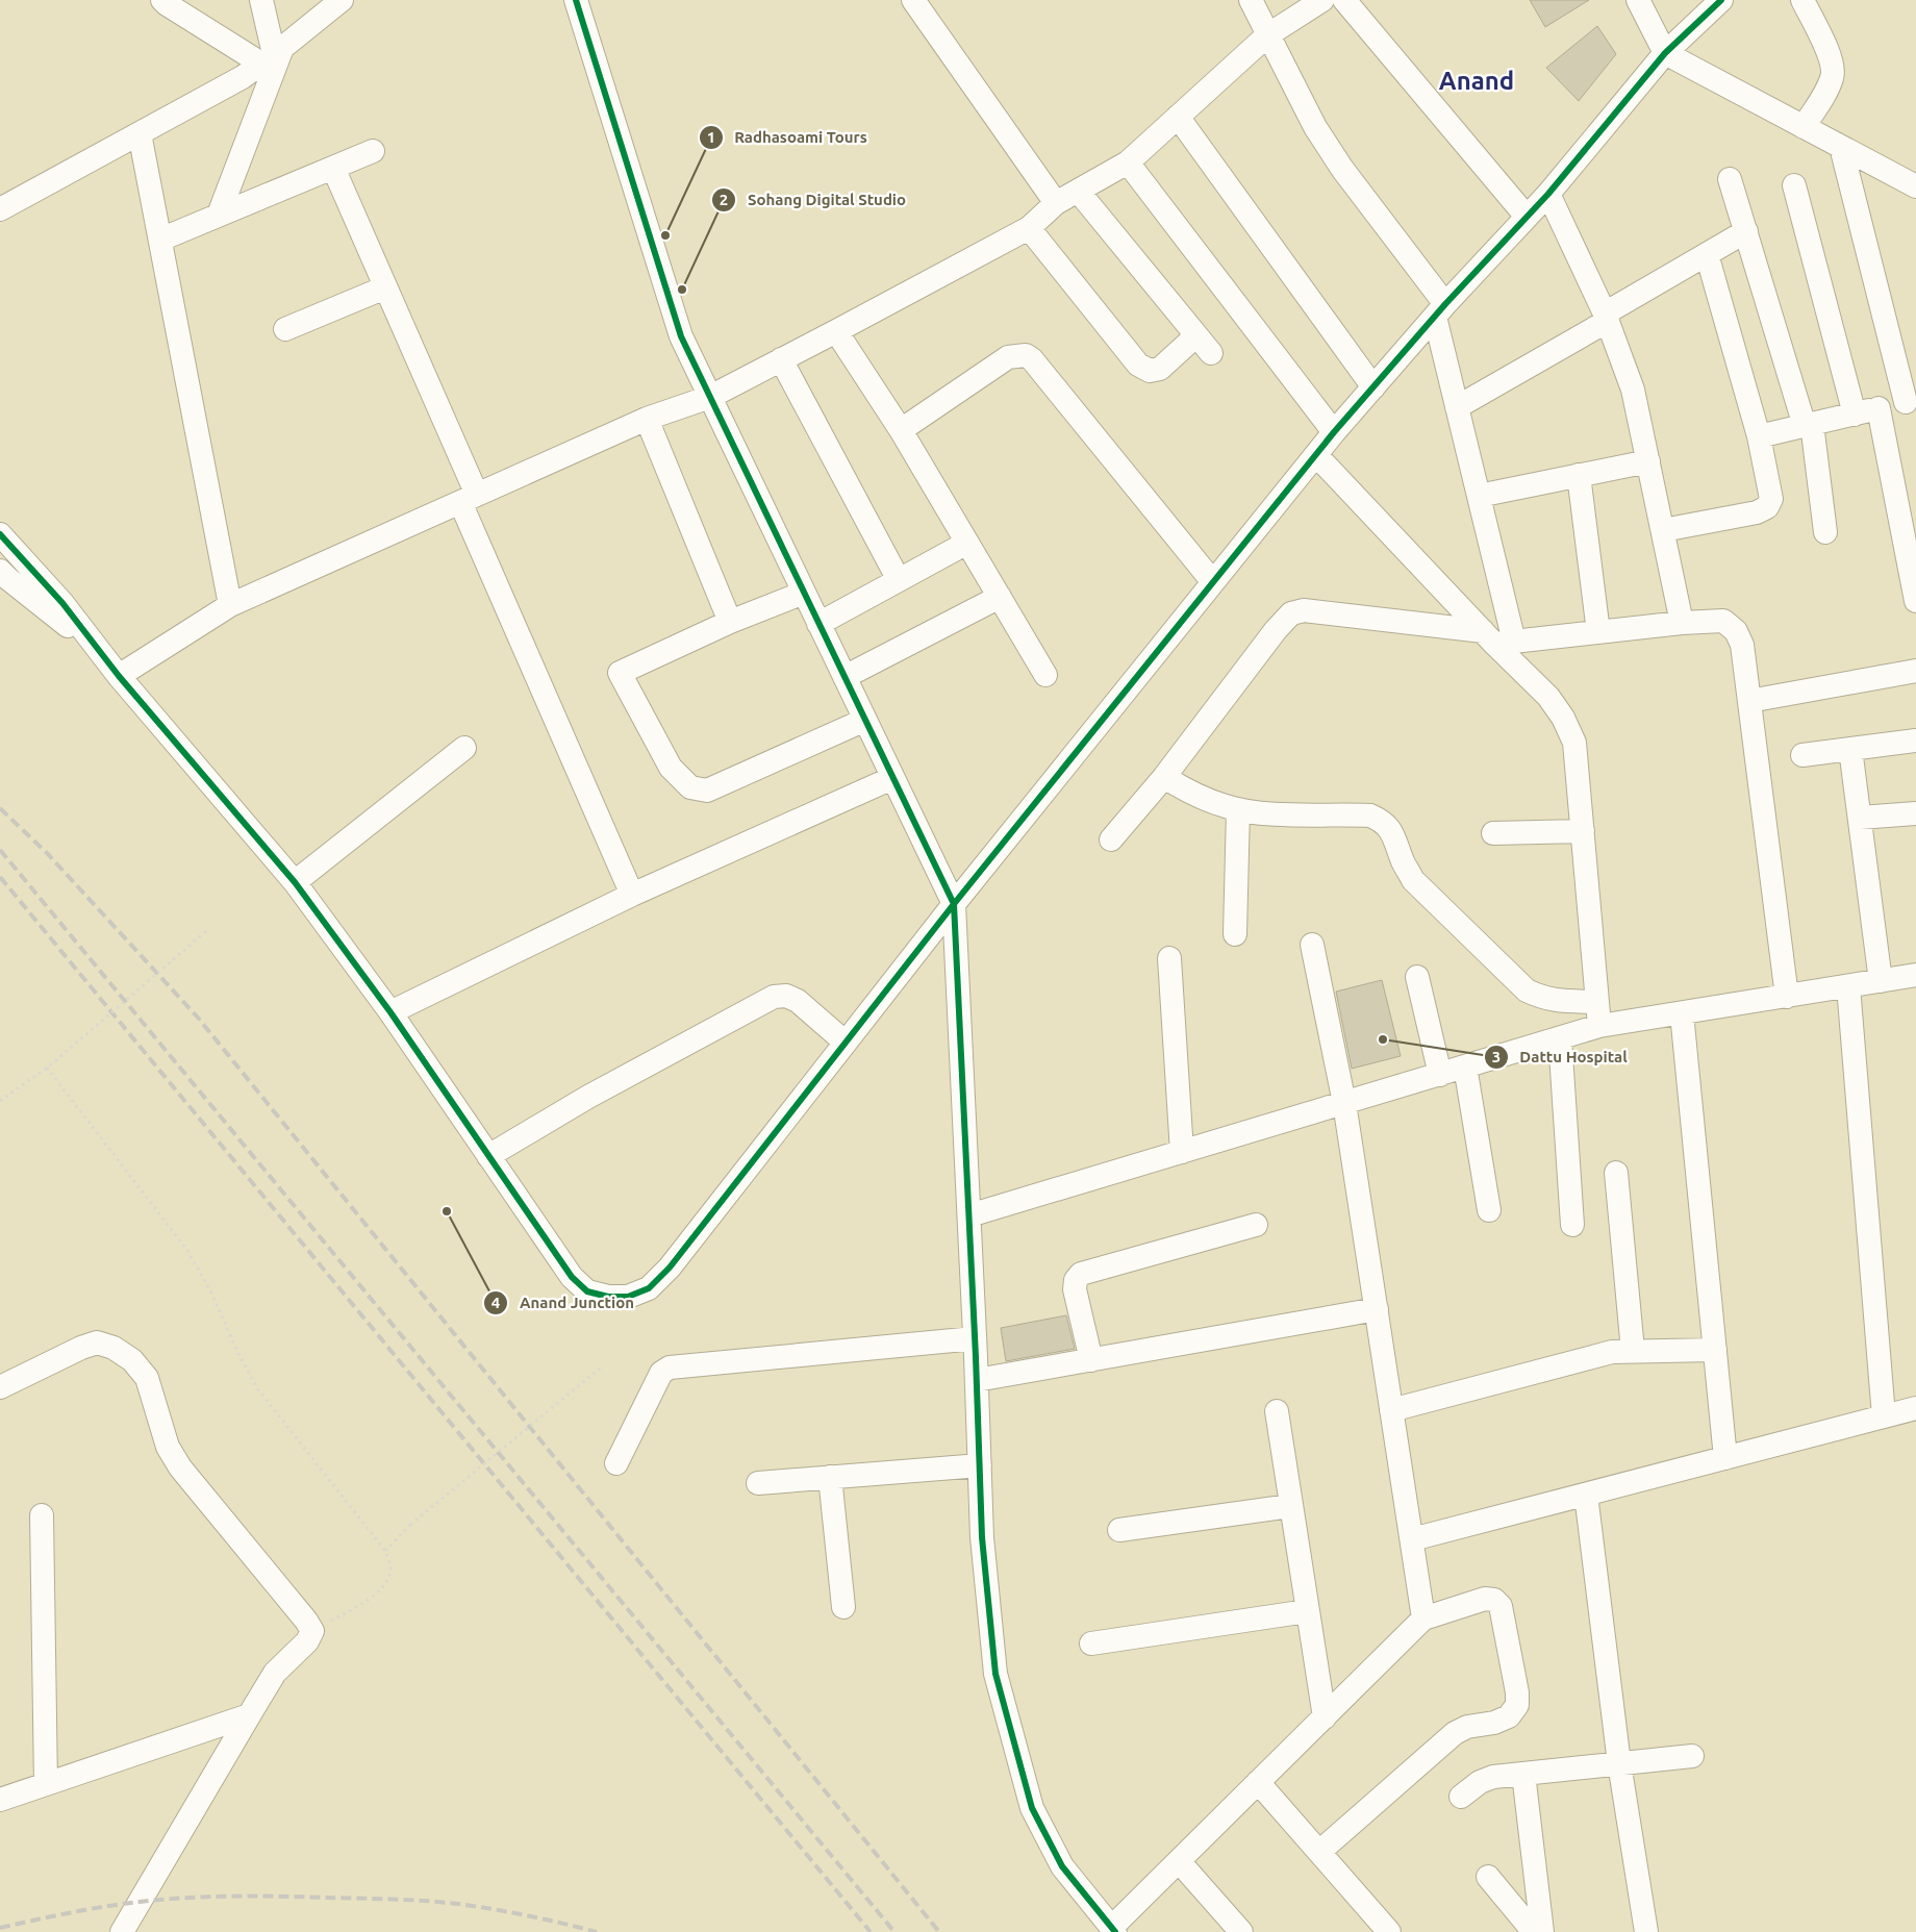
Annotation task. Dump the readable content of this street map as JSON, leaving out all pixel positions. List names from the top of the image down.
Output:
{
  "districts": ["Anand"],
  "places": [
    "Radhasoami Tours",
    "Sohang Digital Studio",
    "Dattu Hospital",
    "Anand Junction"
  ]
}
